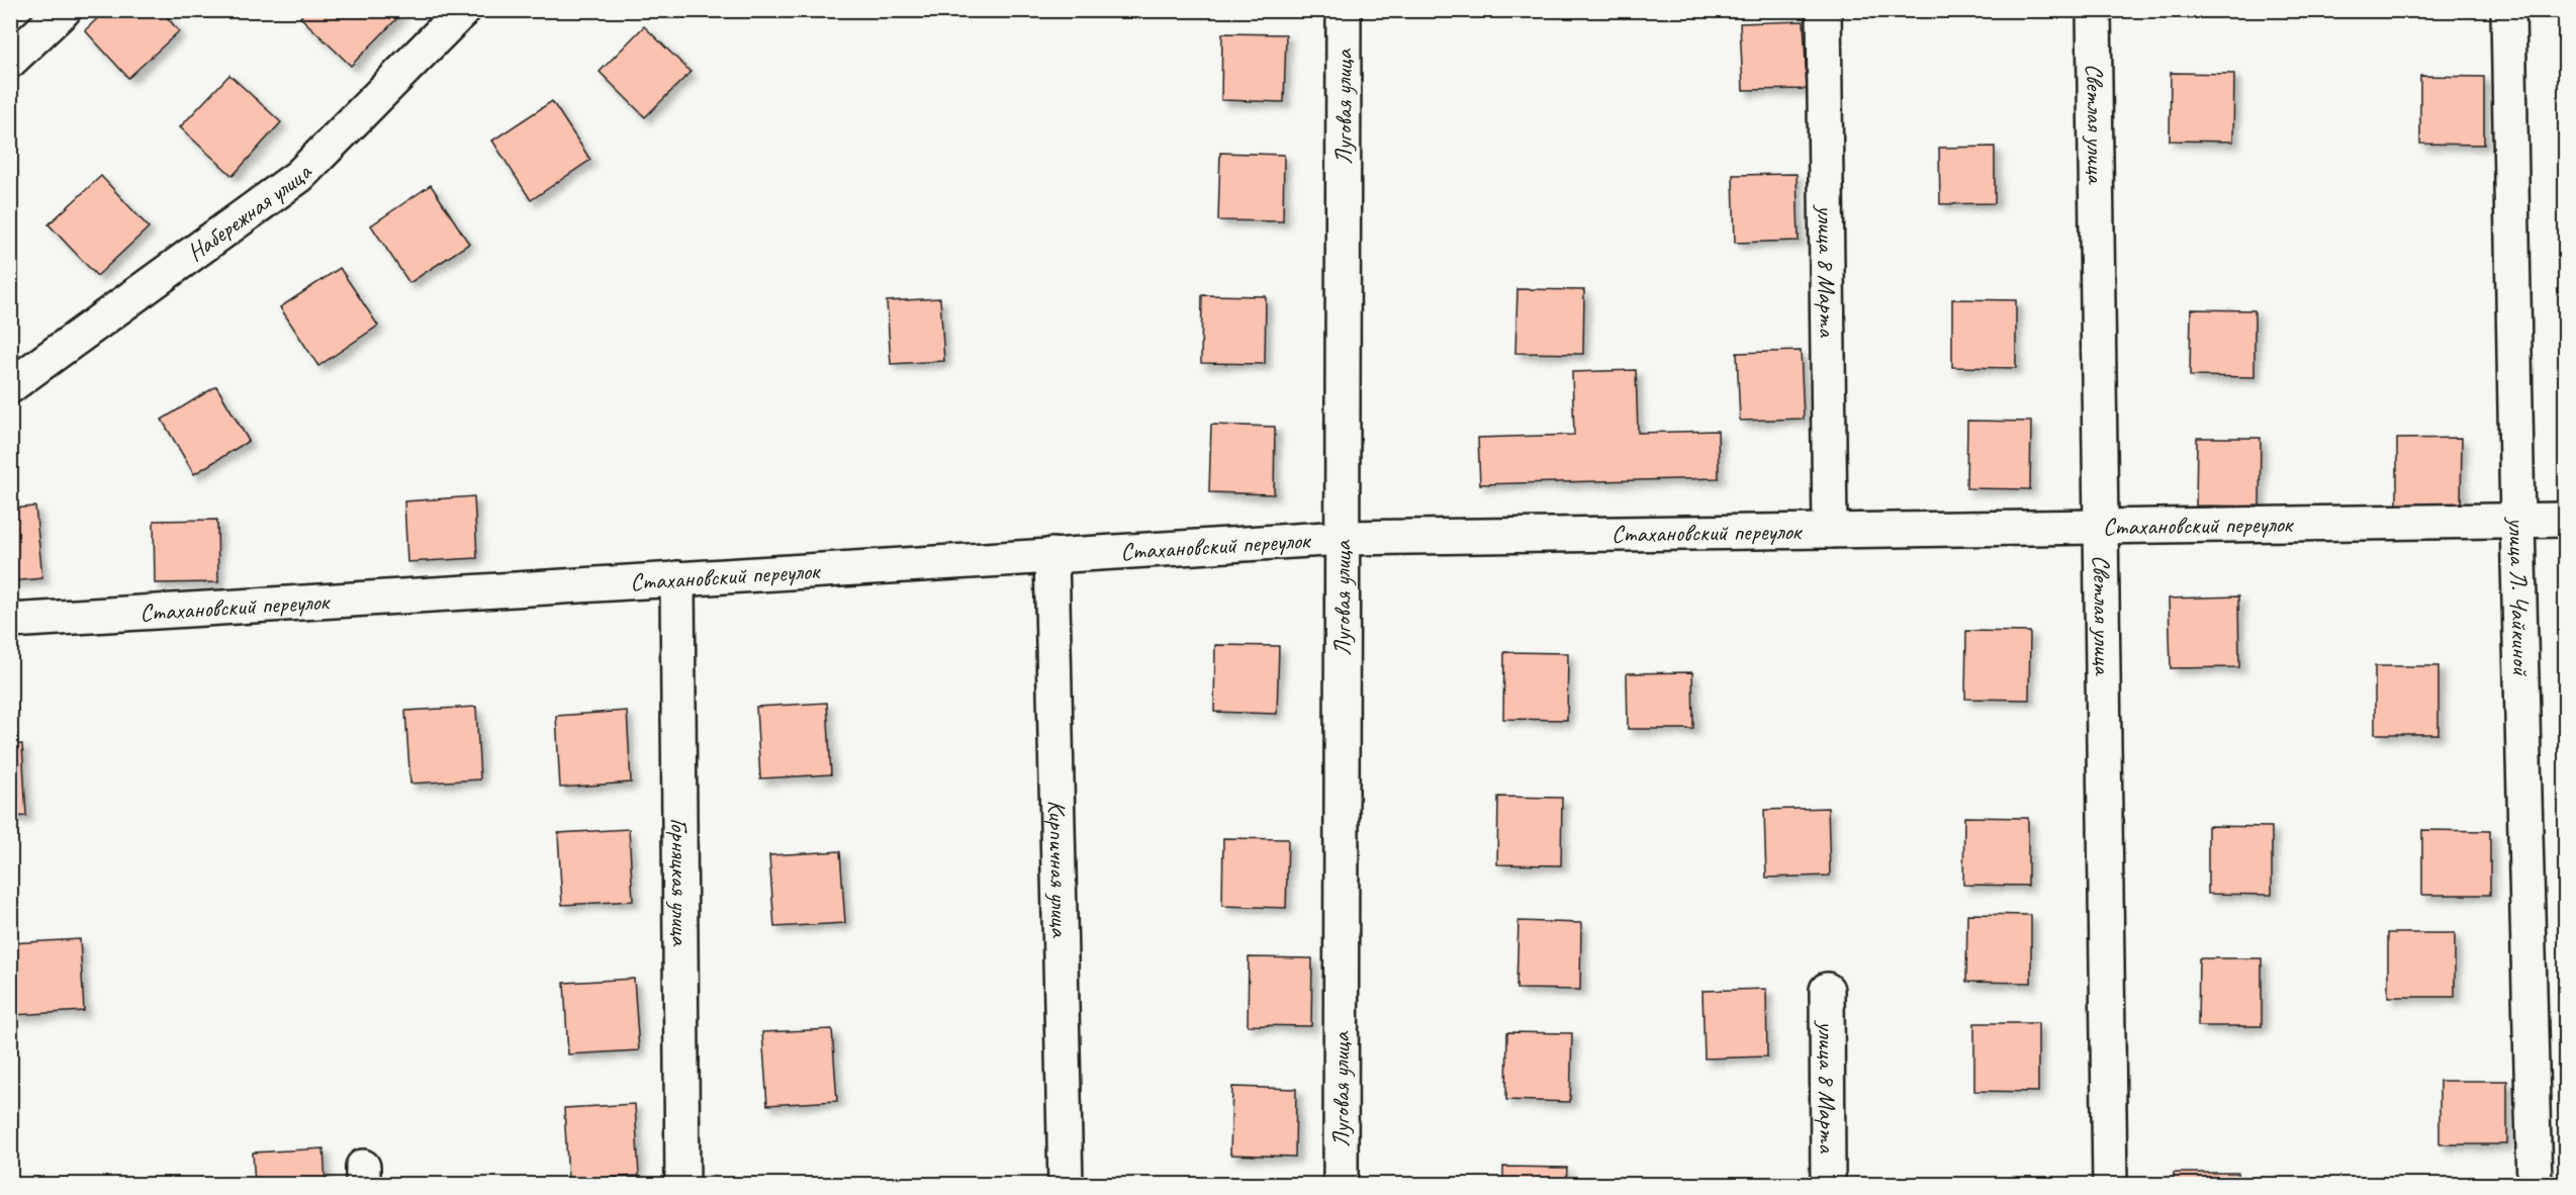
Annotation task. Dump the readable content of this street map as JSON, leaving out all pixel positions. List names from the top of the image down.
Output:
{
  "streets": {
    "street": [
      "Луговая улица",
      "Светлая улица",
      "Набережная улица",
      "улица 8 Марта",
      "Стахановский переулок",
      "улица Л. Чайкиной",
      "Кирпичная улица",
      "Горняцкая улица"
    ]
  },
  "crossings": [
    ["Луговая улица", "Стахановский переулок"],
    ["Светлая улица", "Стахановский переулок"],
    ["улица 8 Марта", "Стахановский переулок"],
    ["Стахановский переулок", "улица Л. Чайкиной"],
    ["Стахановский переулок", "Кирпичная улица"],
    ["Стахановский переулок", "Горняцкая улица"]
  ]
}
